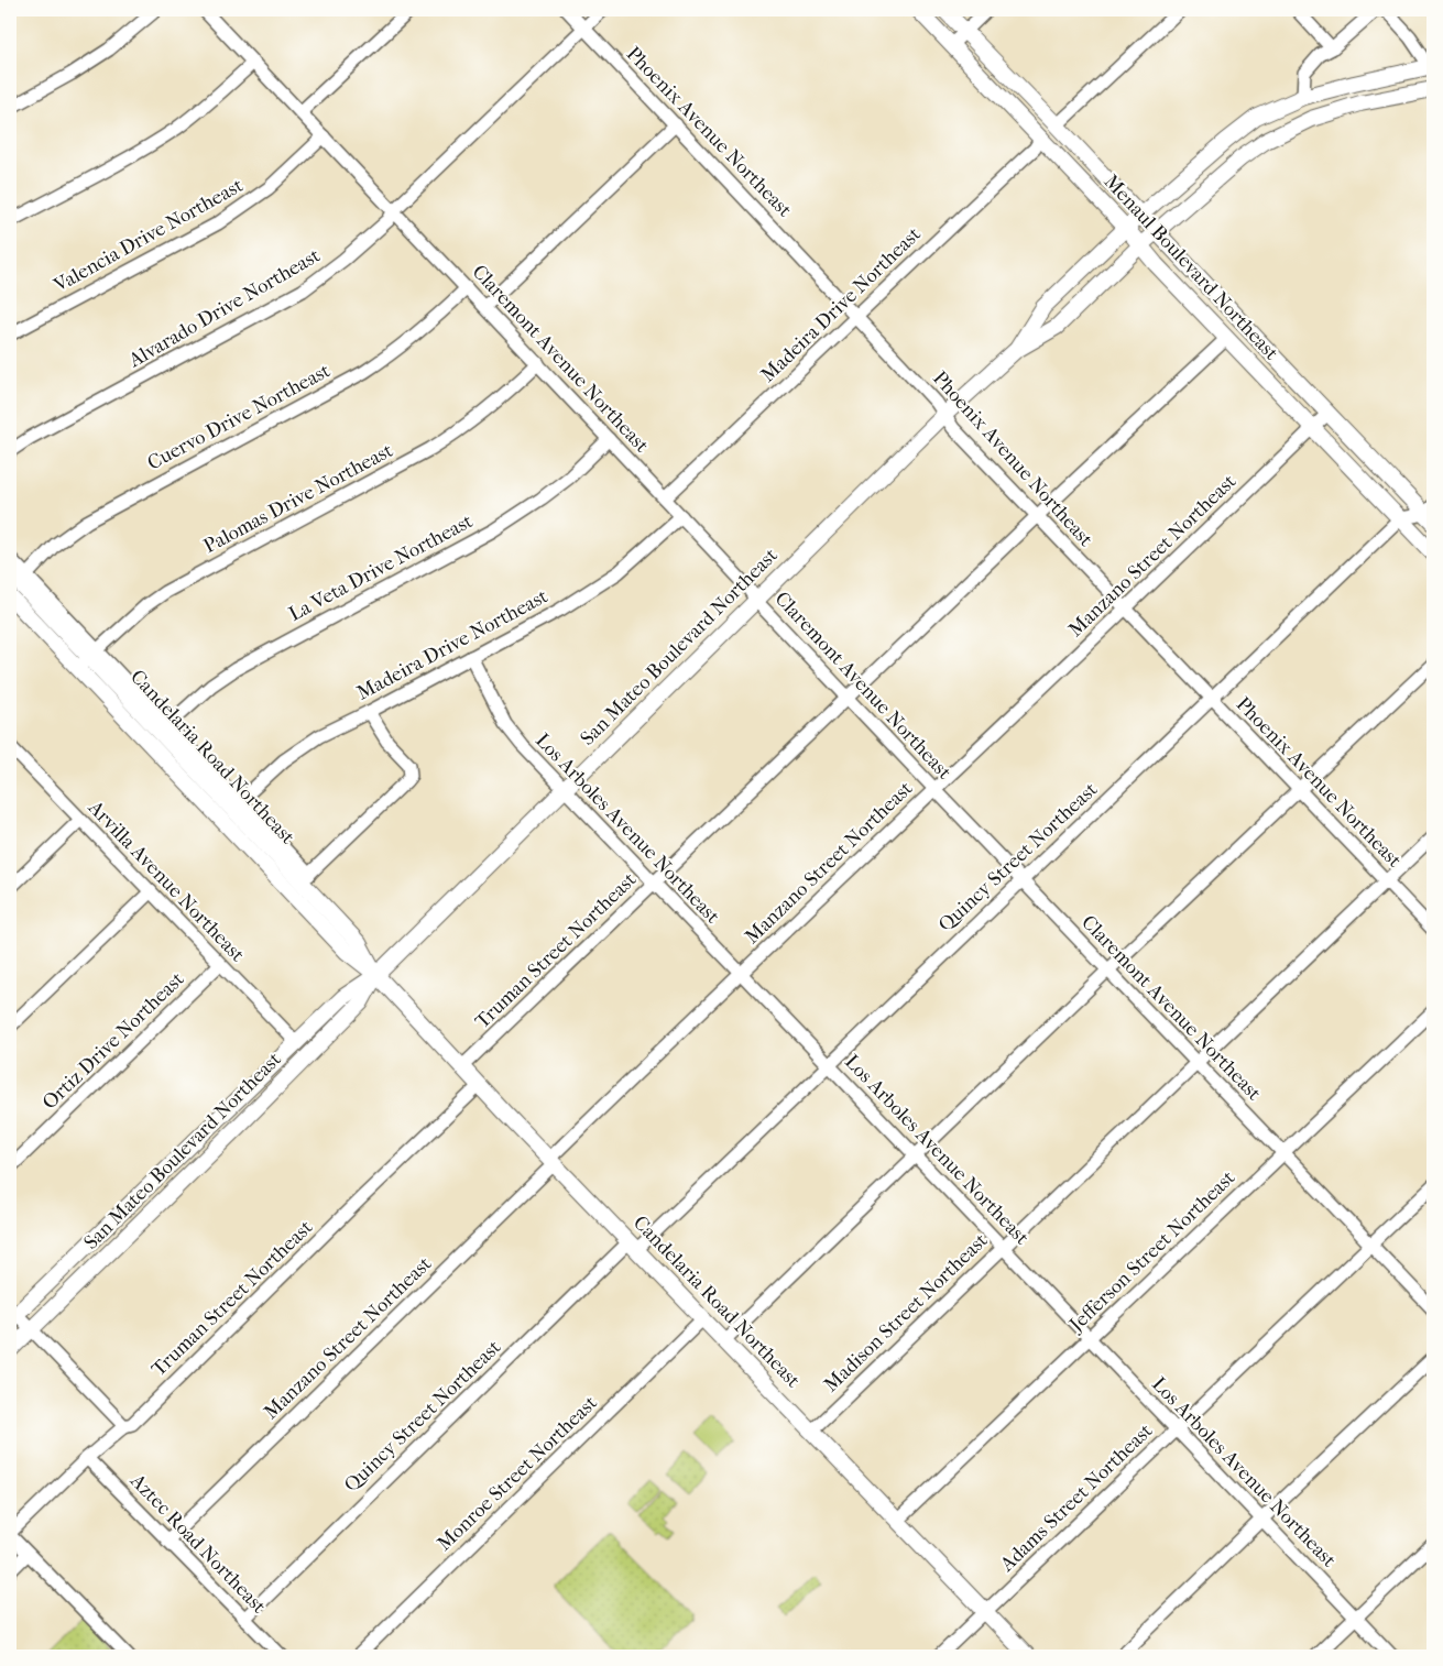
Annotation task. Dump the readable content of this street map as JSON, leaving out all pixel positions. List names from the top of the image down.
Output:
{
  "streets": {
    "main road": ["Menaul Boulevard Northeast", "San Mateo Boulevard Northeast", "Candelaria Road Northeast"],
    "street": [
      "Phoenix Avenue Northeast",
      "Valencia Drive Northeast",
      "Madeira Drive Northeast",
      "Alvarado Drive Northeast",
      "Claremont Avenue Northeast",
      "Cuervo Drive Northeast",
      "Palomas Drive Northeast",
      "Manzano Street Northeast",
      "La Veta Drive Northeast",
      "Los Arboles Avenue Northeast",
      "Quincy Street Northeast",
      "Arvilla Avenue Northeast",
      "Truman Street Northeast",
      "Ortiz Drive Northeast",
      "Jefferson Street Northeast",
      "Madison Street Northeast",
      "Monroe Street Northeast",
      "Adams Street Northeast",
      "Aztec Road Northeast"
    ]
  },
  "crossings": [
    ["Phoenix Avenue Northeast", "Madeira Drive Northeast"],
    ["Phoenix Avenue Northeast", "Alvarado Drive Northeast"],
    ["Phoenix Avenue Northeast", "Manzano Street Northeast"],
    ["Phoenix Avenue Northeast", "San Mateo Boulevard Northeast"],
    ["Phoenix Avenue Northeast", "Quincy Street Northeast"],
    ["Phoenix Avenue Northeast", "Truman Street Northeast"],
    ["Phoenix Avenue Northeast", "Madison Street Northeast"],
    ["Valencia Drive Northeast", "Claremont Avenue Northeast"],
    ["Menaul Boulevard Northeast", "Madeira Drive Northeast"],
    ["Menaul Boulevard Northeast", "Manzano Street Northeast"],
    ["Menaul Boulevard Northeast", "San Mateo Boulevard Northeast"],
    ["Menaul Boulevard Northeast", "Quincy Street Northeast"],
    ["Menaul Boulevard Northeast", "Truman Street Northeast"],
    ["Madeira Drive Northeast", "Claremont Avenue Northeast"],
    ["Madeira Drive Northeast", "Los Arboles Avenue Northeast"],
    ["Alvarado Drive Northeast", "Claremont Avenue Northeast"],
    ["Claremont Avenue Northeast", "Cuervo Drive Northeast"],
    ["Claremont Avenue Northeast", "Palomas Drive Northeast"],
    ["Claremont Avenue Northeast", "Manzano Street Northeast"],
    ["Claremont Avenue Northeast", "La Veta Drive Northeast"],
    ["Claremont Avenue Northeast", "San Mateo Boulevard Northeast"],
    ["Claremont Avenue Northeast", "Quincy Street Northeast"],
    ["Claremont Avenue Northeast", "Truman Street Northeast"],
    ["Claremont Avenue Northeast", "Jefferson Street Northeast"],
    ["Claremont Avenue Northeast", "Madison Street Northeast"],
    ["Claremont Avenue Northeast", "Adams Street Northeast"],
    ["Cuervo Drive Northeast", "Candelaria Road Northeast"],
    ["Palomas Drive Northeast", "Candelaria Road Northeast"],
    ["Manzano Street Northeast", "Candelaria Road Northeast"],
    ["Manzano Street Northeast", "Los Arboles Avenue Northeast"],
    ["Manzano Street Northeast", "Aztec Road Northeast"],
    ["San Mateo Boulevard Northeast", "Candelaria Road Northeast"],
    ["San Mateo Boulevard Northeast", "Los Arboles Avenue Northeast"],
    ["San Mateo Boulevard Northeast", "Arvilla Avenue Northeast"],
    ["Candelaria Road Northeast", "Quincy Street Northeast"],
    ["Candelaria Road Northeast", "Truman Street Northeast"],
    ["Candelaria Road Northeast", "Jefferson Street Northeast"],
    ["Candelaria Road Northeast", "Madison Street Northeast"],
    ["Candelaria Road Northeast", "Monroe Street Northeast"],
    ["Candelaria Road Northeast", "Adams Street Northeast"],
    ["Los Arboles Avenue Northeast", "Quincy Street Northeast"],
    ["Los Arboles Avenue Northeast", "Truman Street Northeast"],
    ["Los Arboles Avenue Northeast", "Jefferson Street Northeast"],
    ["Los Arboles Avenue Northeast", "Madison Street Northeast"],
    ["Los Arboles Avenue Northeast", "Adams Street Northeast"],
    ["Quincy Street Northeast", "Aztec Road Northeast"],
    ["Arvilla Avenue Northeast", "Ortiz Drive Northeast"],
    ["Truman Street Northeast", "Aztec Road Northeast"]
  ]
}
